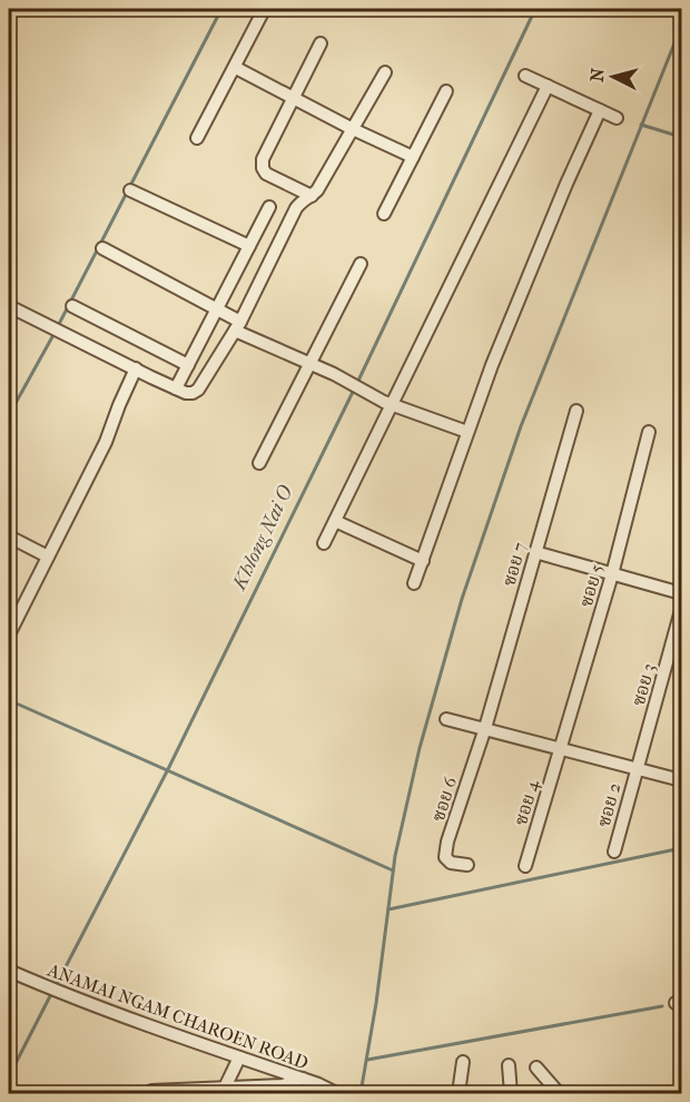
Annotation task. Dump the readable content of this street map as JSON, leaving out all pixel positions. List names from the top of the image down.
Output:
{
  "streets": {
    "street": [
      "ซอย 7",
      "ซอย 5",
      "ซอย 3",
      "ซอย 6",
      "ซอย 4",
      "ซอย 2",
      "ANAMAI NGAM CHAROEN ROAD"
    ]
  },
  "crossings": [
    ["ซอย 7", "ซอย 6"],
    ["ซอย 5", "ซอย 4"],
    ["ซอย 3", "ซอย 2"]
  ],
  "water": ["Khlong Nai O"],
  "north": "left"
}
